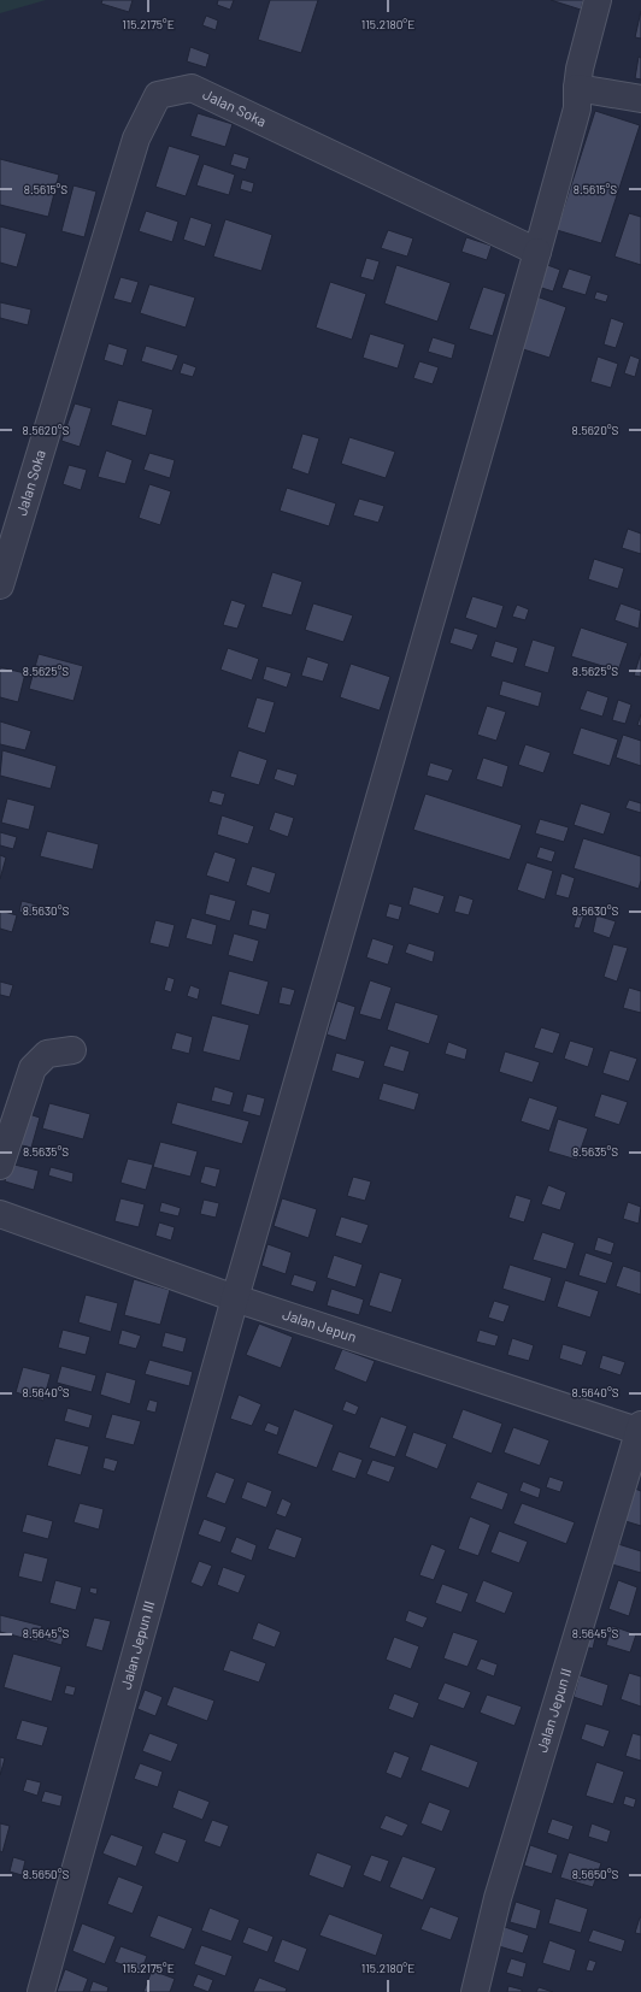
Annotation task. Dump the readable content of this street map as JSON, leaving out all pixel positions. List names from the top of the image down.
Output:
{
  "streets": {
    "street": [
      "Jalan Soka",
      "Jalan Jepun",
      "Jalan Jepun III",
      "Jalan Jepun II"
    ]
  },
  "crossings": [
    ["Jalan Soka", "Jalan Jepun III"],
    ["Jalan Jepun", "Jalan Jepun III"],
    ["Jalan Jepun", "Jalan Jepun II"]
  ],
  "coordinates": [
    "115.2175°E",
    "115.2180°E",
    "8.5615°S",
    "8.5620°S",
    "8.5625°S",
    "8.5630°S",
    "8.5635°S",
    "8.5640°S",
    "8.5645°S",
    "8.5650°S"
  ]
}
